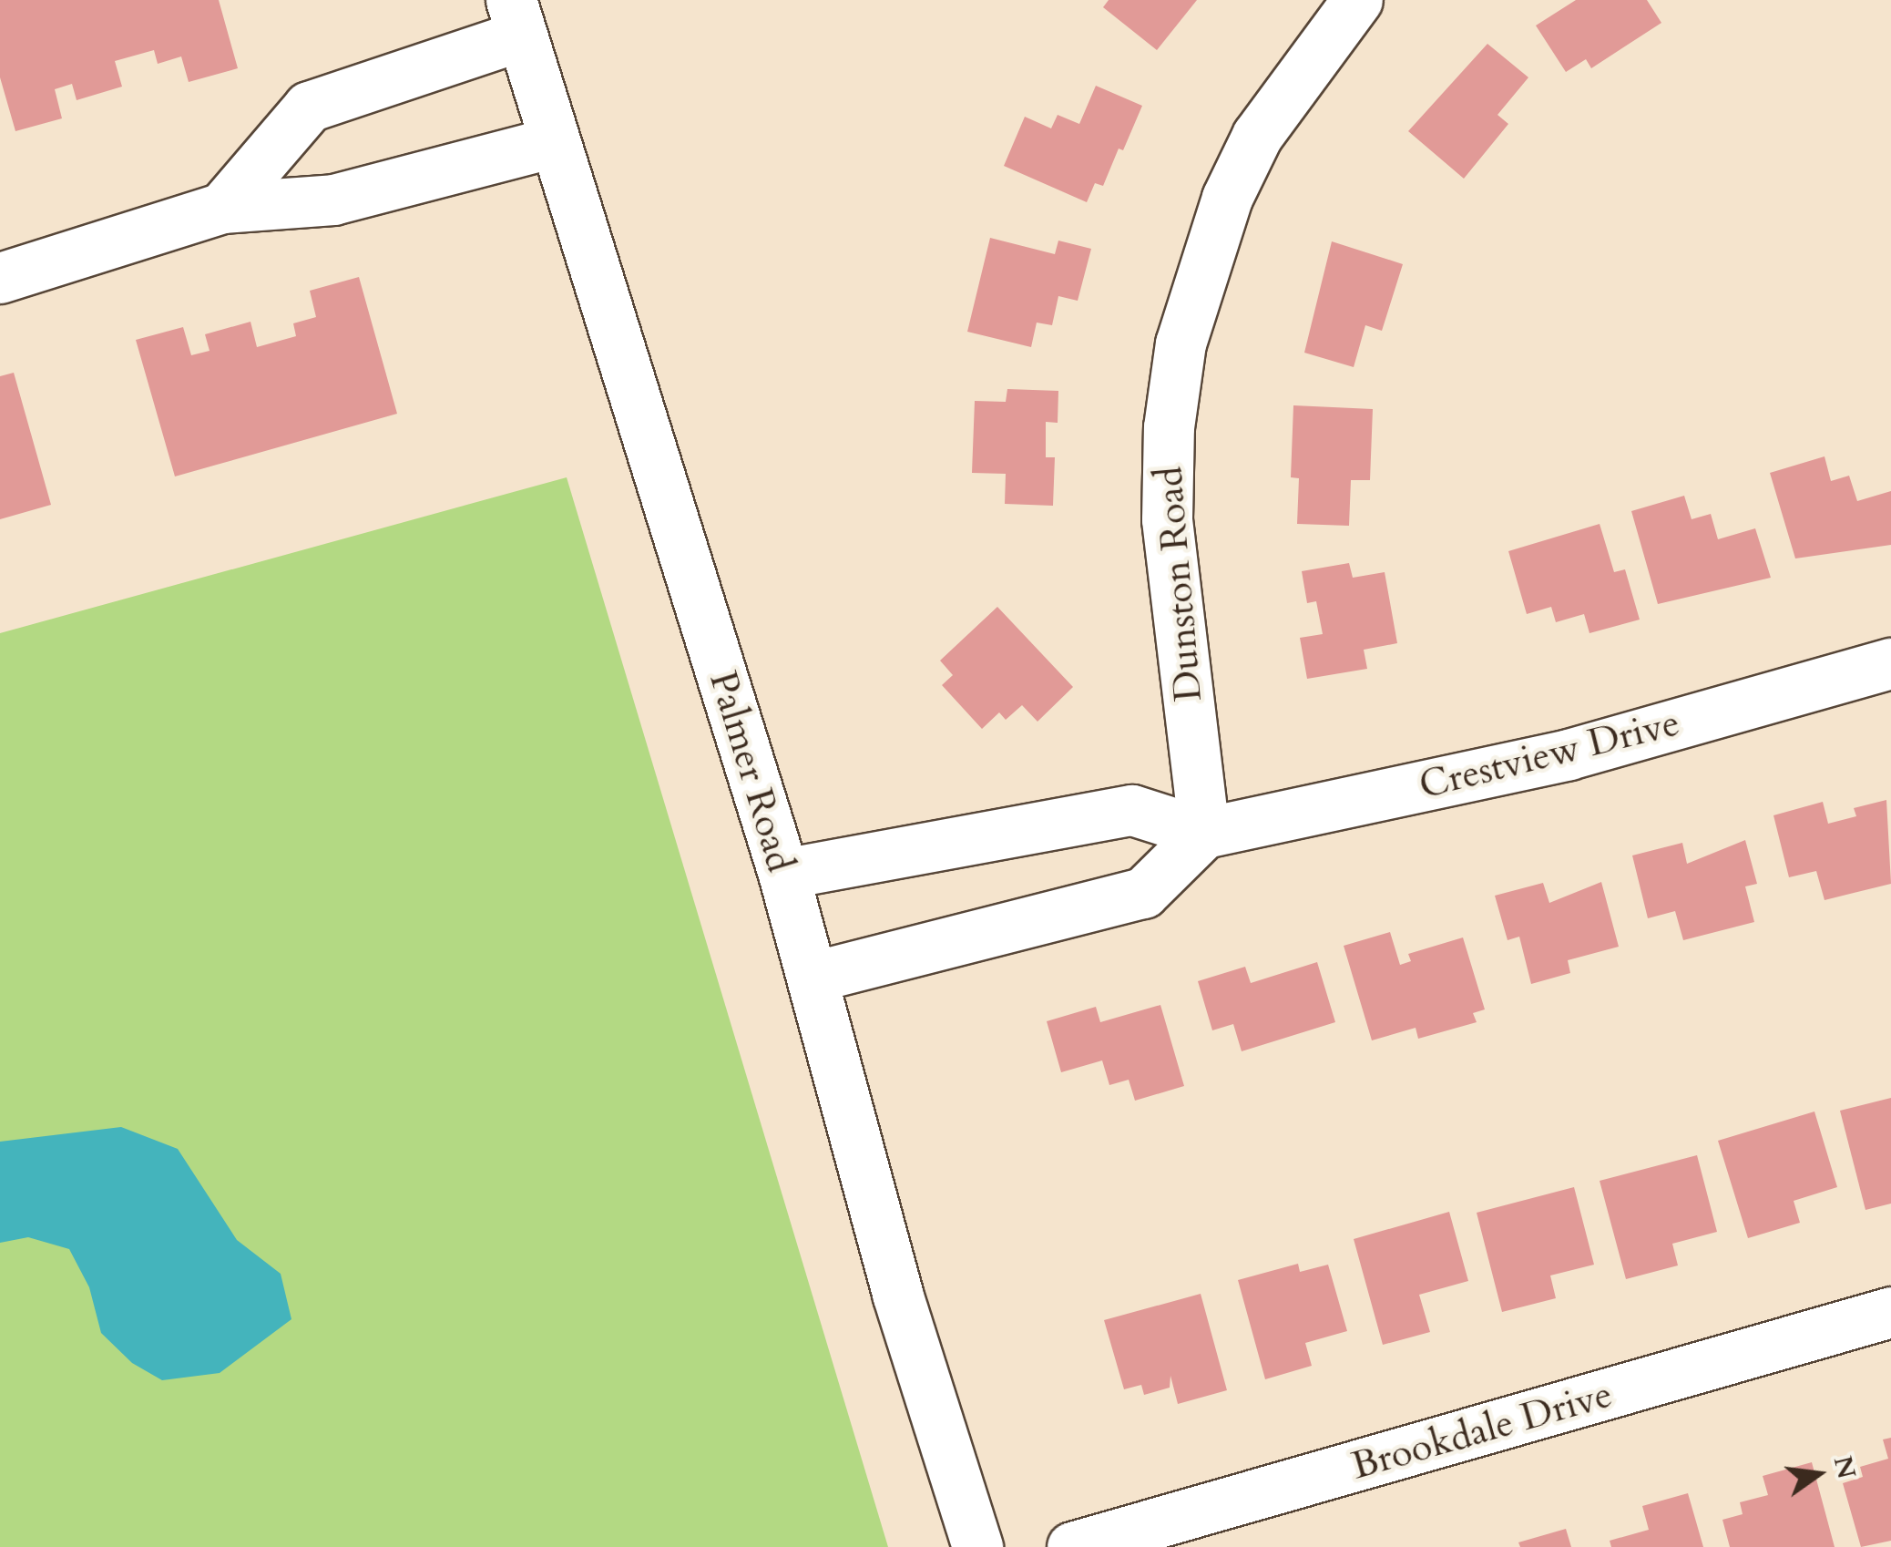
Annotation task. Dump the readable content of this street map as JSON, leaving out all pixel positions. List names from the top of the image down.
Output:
{
  "streets": {
    "street": [
      "Dunston Road",
      "Crestview Drive",
      "Palmer Road",
      "Brookdale Drive"
    ]
  },
  "crossings": [
    ["Dunston Road", "Crestview Drive"]
  ],
  "north": "right"
}
